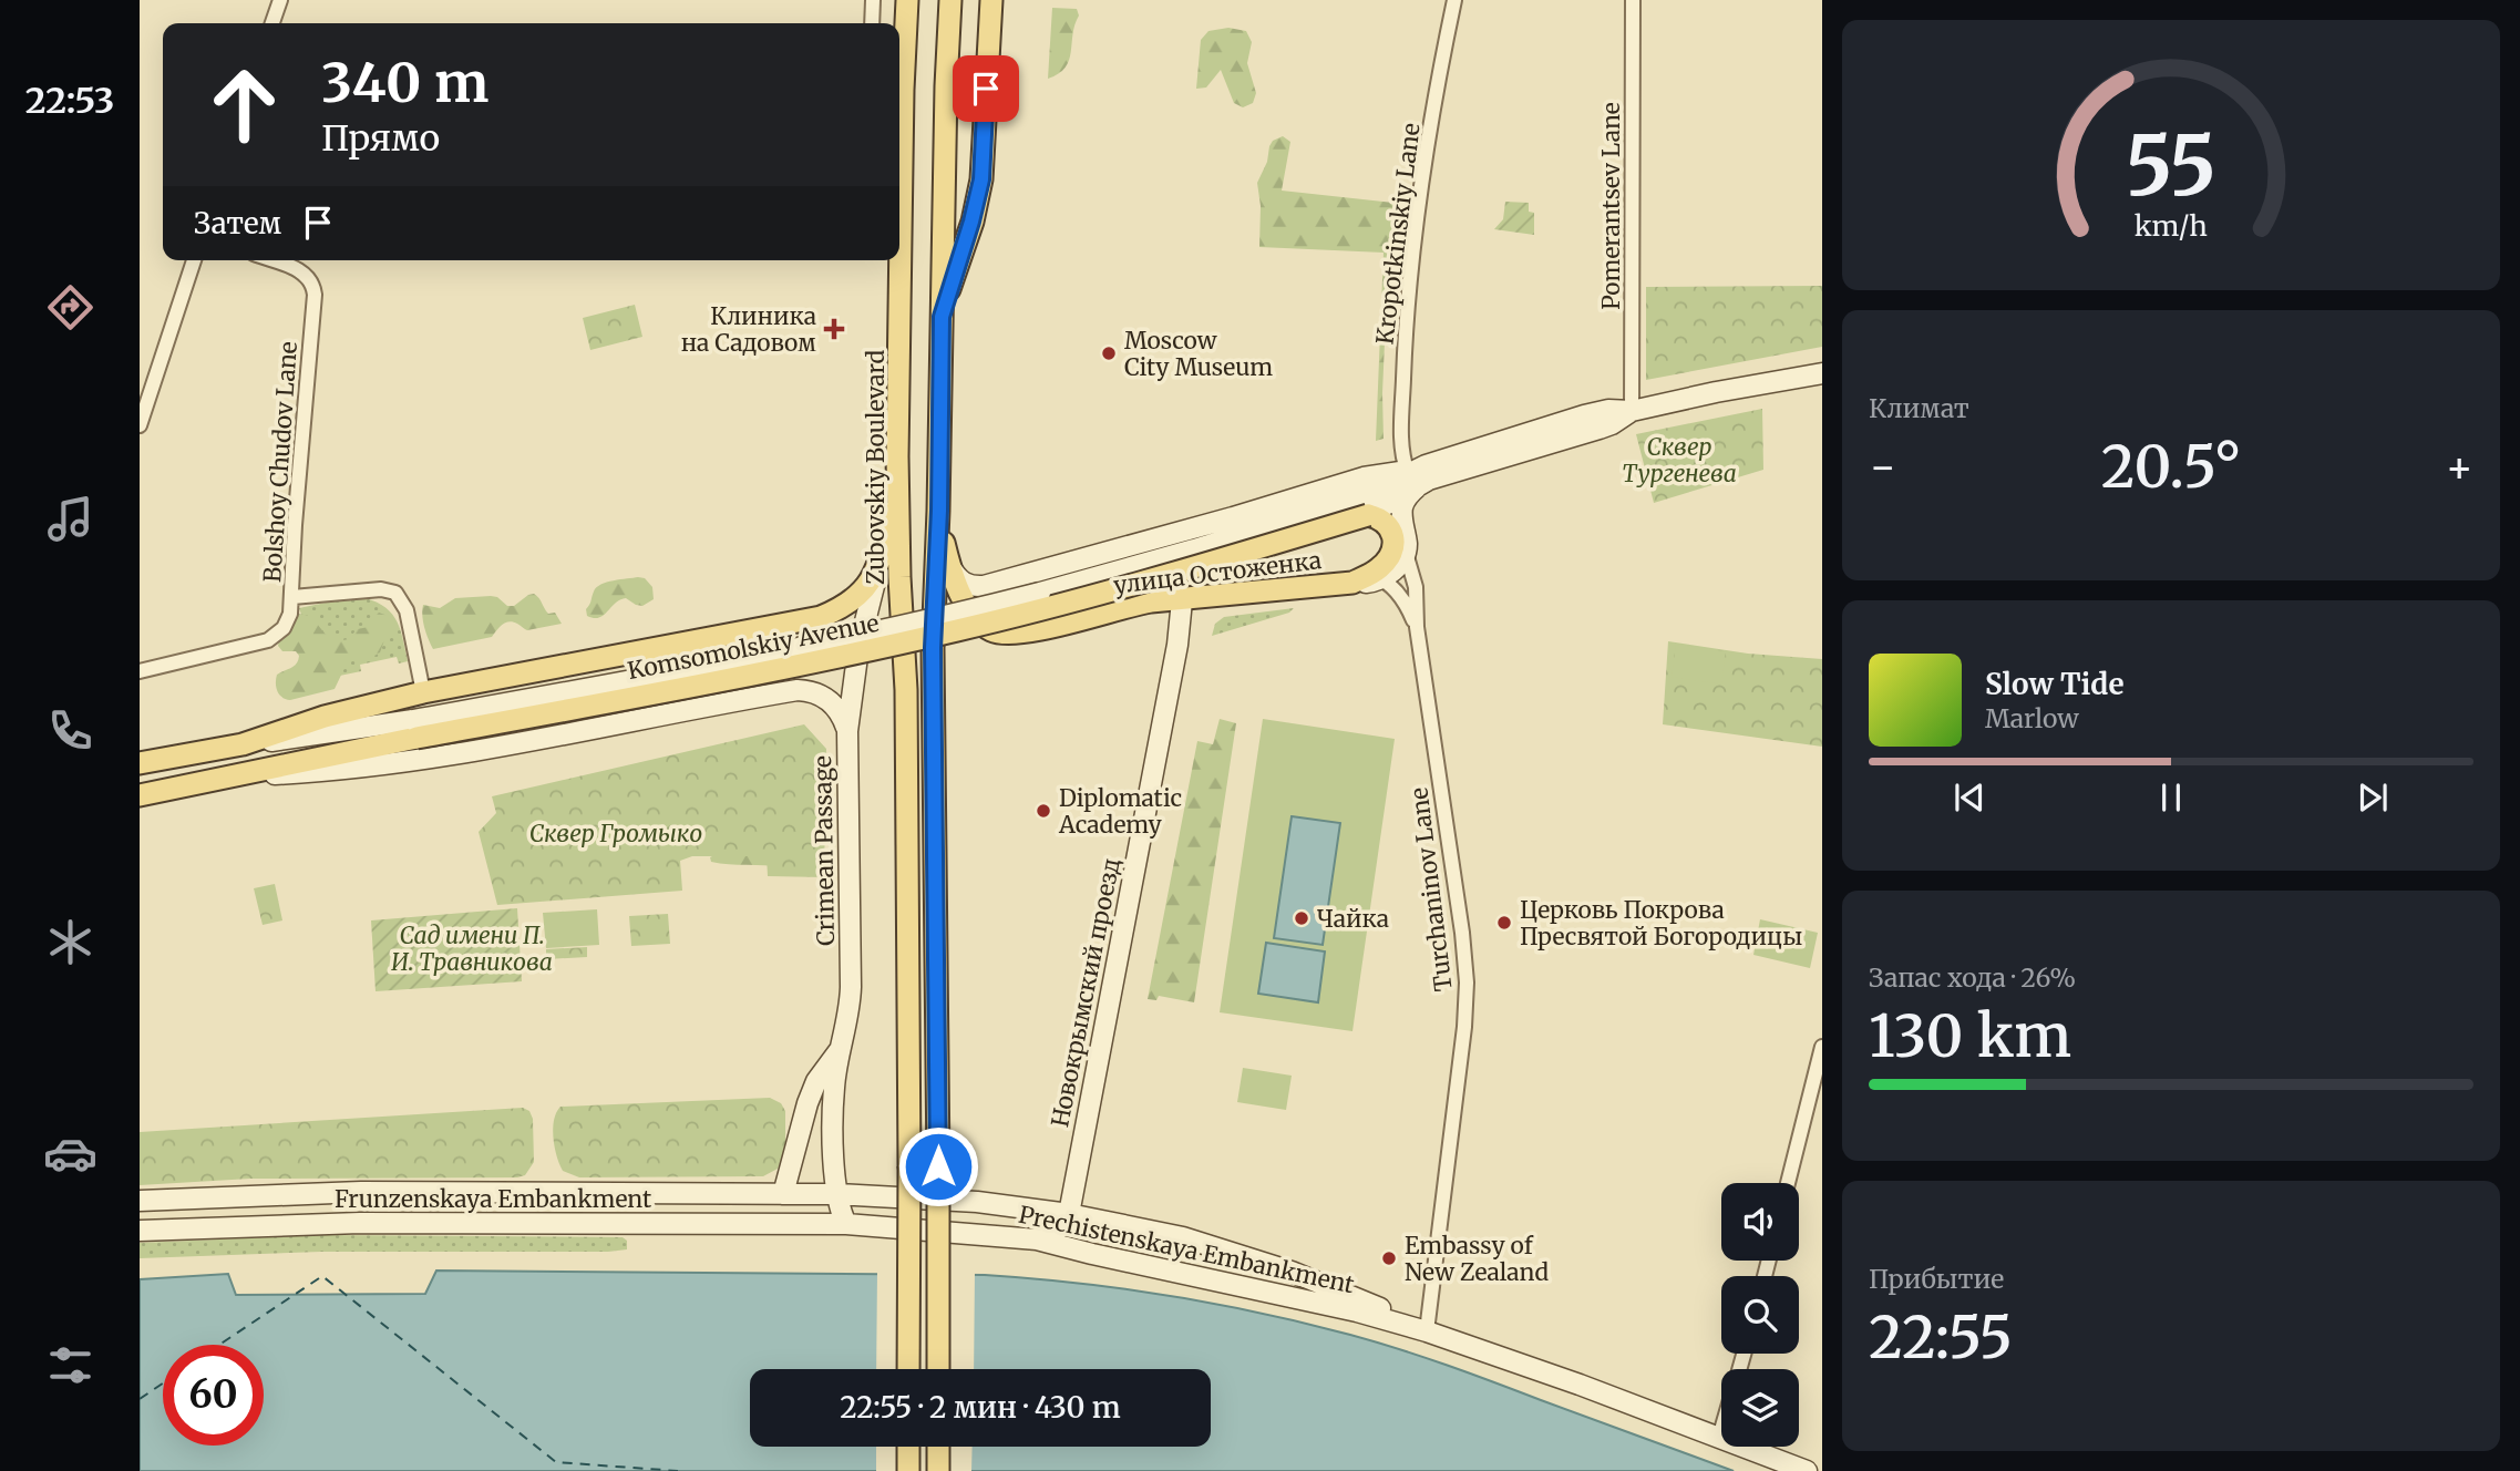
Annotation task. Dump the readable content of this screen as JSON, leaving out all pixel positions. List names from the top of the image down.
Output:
{
  "streets": {
    "main road": [
      "Zubovskiy Boulevard",
      "улица Остоженка",
      "Komsomolskiy Avenue",
      "Crimean Passage",
      "Новокрымский проезд",
      "Frunzenskaya Embankment",
      "Prechistenskaya Embankment"
    ],
    "street": [
      "Pomerantsev Lane",
      "Kropotkinskiy Lane",
      "Bolshoy Chudov Lane",
      "Turchaninov Lane"
    ]
  },
  "crossings": [
    ["Zubovskiy Boulevard", "Crimean Passage"],
    ["улица Остоженка", "Turchaninov Lane"],
    ["улица Остоженка", "Новокрымский проезд"],
    ["Crimean Passage", "Frunzenskaya Embankment"],
    ["Crimean Passage", "Prechistenskaya Embankment"],
    ["Turchaninov Lane", "Prechistenskaya Embankment"],
    ["Новокрымский проезд", "Prechistenskaya Embankment"],
    ["Frunzenskaya Embankment", "Prechistenskaya Embankment"]
  ],
  "parks": ["Сквер Тургенева", "Сквер Громыко", "Сад имени П. И. Травникова"],
  "places": {
    "health": ["Клиника на Садовом"],
    "other": [
      "Moscow City Museum",
      "Diplomatic Academy",
      "Чайка",
      "Церковь Покрова Пресвятой Богородицы",
      "Embassy of New Zealand"
    ]
  },
  "page": {
    "tabs": "22:53",
    "turn": ["340 m", "Прямо"],
    "then": "Затем",
    "tile": [
      "Климат",
      ["Запас хода · 26%", "130 km"],
      ["Прибытие", "22:55"]
    ],
    "heat": ["−", "20.5°", "+"],
    "song": ["Slow Tide", "Marlow"],
    "limit": "60",
    "trip": "22:55 · 2 мин · 430 m",
    "gauge": ["55", "km/h"]
  }
}
